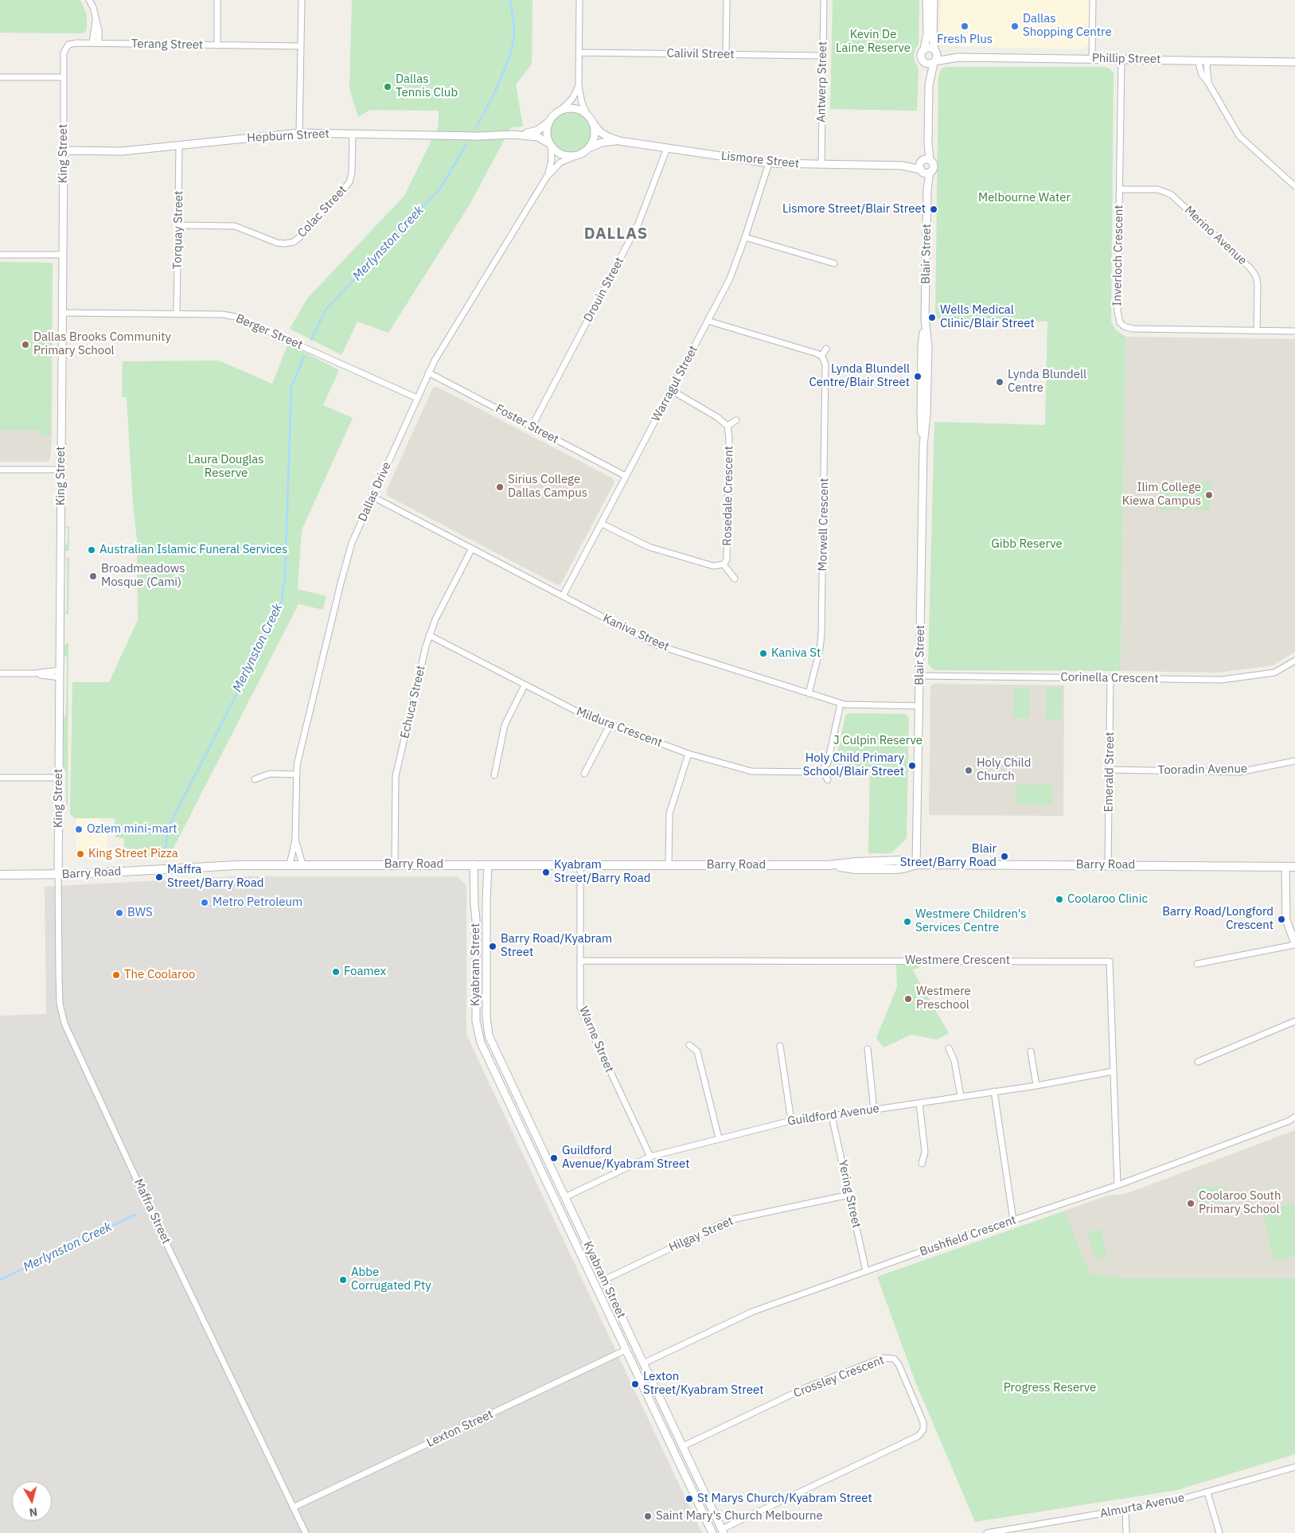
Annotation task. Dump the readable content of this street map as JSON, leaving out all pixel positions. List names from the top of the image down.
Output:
{
  "streets": {
    "main road": ["Barry Road"],
    "street": [
      "Terang Street",
      "Calivil Street",
      "Phillip Street",
      "Antwerp Street",
      "Hepburn Street",
      "King Street",
      "Lismore Street",
      "Colac Street",
      "Torquay Street",
      "Merino Avenue",
      "Blair Street",
      "Inverloch Crescent",
      "Drouin Street",
      "Berger Street",
      "Warragul Street",
      "Foster Street",
      "Dallas Drive",
      "Rosedale Crescent",
      "Morwell Crescent",
      "Kaniva Street",
      "Corinella Crescent",
      "Echuca Street",
      "Mildura Crescent",
      "Tooradin Avenue",
      "Emerald Street",
      "Westmere Crescent",
      "Kyabram Street",
      "Warne Street",
      "Guildford Avenue",
      "Yering Street",
      "Maffra Street",
      "Hilgay Street",
      "Bushfield Crescent",
      "Crossley Crescent",
      "Lexton Street",
      "Almurta Avenue"
    ]
  },
  "crossings": [
    ["Terang Street", "King Street"],
    ["Calivil Street", "Antwerp Street"],
    ["Phillip Street", "Blair Street"],
    ["Phillip Street", "Inverloch Crescent"],
    ["Antwerp Street", "Lismore Street"],
    ["Hepburn Street", "King Street"],
    ["Hepburn Street", "Lismore Street"],
    ["Hepburn Street", "Colac Street"],
    ["Hepburn Street", "Torquay Street"],
    ["Hepburn Street", "Dallas Drive"],
    ["King Street", "Berger Street"],
    ["King Street", "Barry Road"],
    ["King Street", "Maffra Street"],
    ["Lismore Street", "Blair Street"],
    ["Lismore Street", "Drouin Street"],
    ["Lismore Street", "Warragul Street"],
    ["Lismore Street", "Dallas Drive"],
    ["Colac Street", "Torquay Street"],
    ["Torquay Street", "Berger Street"],
    ["Merino Avenue", "Inverloch Crescent"],
    ["Blair Street", "Kaniva Street"],
    ["Blair Street", "Corinella Crescent"],
    ["Blair Street", "Barry Road"],
    ["Drouin Street", "Foster Street"],
    ["Berger Street", "Dallas Drive"],
    ["Warragul Street", "Foster Street"],
    ["Warragul Street", "Kaniva Street"],
    ["Foster Street", "Dallas Drive"],
    ["Dallas Drive", "Kaniva Street"],
    ["Dallas Drive", "Barry Road"],
    ["Morwell Crescent", "Kaniva Street"],
    ["Kaniva Street", "Echuca Street"],
    ["Corinella Crescent", "Emerald Street"],
    ["Echuca Street", "Mildura Crescent"],
    ["Echuca Street", "Barry Road"],
    ["Tooradin Avenue", "Emerald Street"],
    ["Emerald Street", "Barry Road"],
    ["Barry Road", "Kyabram Street"],
    ["Barry Road", "Warne Street"],
    ["Barry Road", "Maffra Street"],
    ["Westmere Crescent", "Warne Street"],
    ["Westmere Crescent", "Guildford Avenue"],
    ["Westmere Crescent", "Bushfield Crescent"],
    ["Kyabram Street", "Guildford Avenue"],
    ["Kyabram Street", "Hilgay Street"],
    ["Kyabram Street", "Bushfield Crescent"],
    ["Kyabram Street", "Crossley Crescent"],
    ["Kyabram Street", "Lexton Street"],
    ["Warne Street", "Guildford Avenue"],
    ["Guildford Avenue", "Yering Street"],
    ["Yering Street", "Hilgay Street"],
    ["Yering Street", "Bushfield Crescent"],
    ["Maffra Street", "Lexton Street"]
  ],
  "districts": ["DALLAS"],
  "water": ["Merlynston Creek"],
  "parks": [
    "Kevin De Laine Reserve",
    "Melbourne Water",
    "Laura Douglas Reserve",
    "Gibb Reserve",
    "J Culpin Reserve",
    "Progress Reserve"
  ],
  "places": [
    "Fresh Plus",
    "Dallas Shopping Centre",
    "Dallas Tennis Club",
    "Lismore Street/Blair Street",
    "Wells Medical Clinic/Blair Street",
    "Dallas Brooks Community Primary School",
    "Lynda Blundell Centre/Blair Street",
    "Lynda Blundell Centre",
    "Sirius College Dallas Campus",
    "Ilim College Kiewa Campus",
    "Australian Islamic Funeral Services",
    "Broadmeadows Mosque (Cami)",
    "Kaniva St",
    "Holy Child Primary School/Blair Street",
    "Holy Child Church",
    "Ozlem mini-mart",
    "King Street Pizza",
    "Blair Street/Barry Road",
    "Kyabram Street/Barry Road",
    "Maffra Street/Barry Road",
    "Coolaroo Clinic",
    "Metro Petroleum",
    "BWS",
    "Barry Road/Longford Crescent",
    "Westmere Children's Services Centre",
    "Barry Road/Kyabram Street",
    "Foamex",
    "The Coolaroo",
    "Westmere Preschool",
    "Guildford Avenue/Kyabram Street",
    "Coolaroo South Primary School",
    "Abbe Corrugated Pty",
    "Lexton Street/Kyabram Street",
    "St Marys Church/Kyabram Street",
    "Saint Mary's Church Melbourne"
  ],
  "north": "bottom"
}
